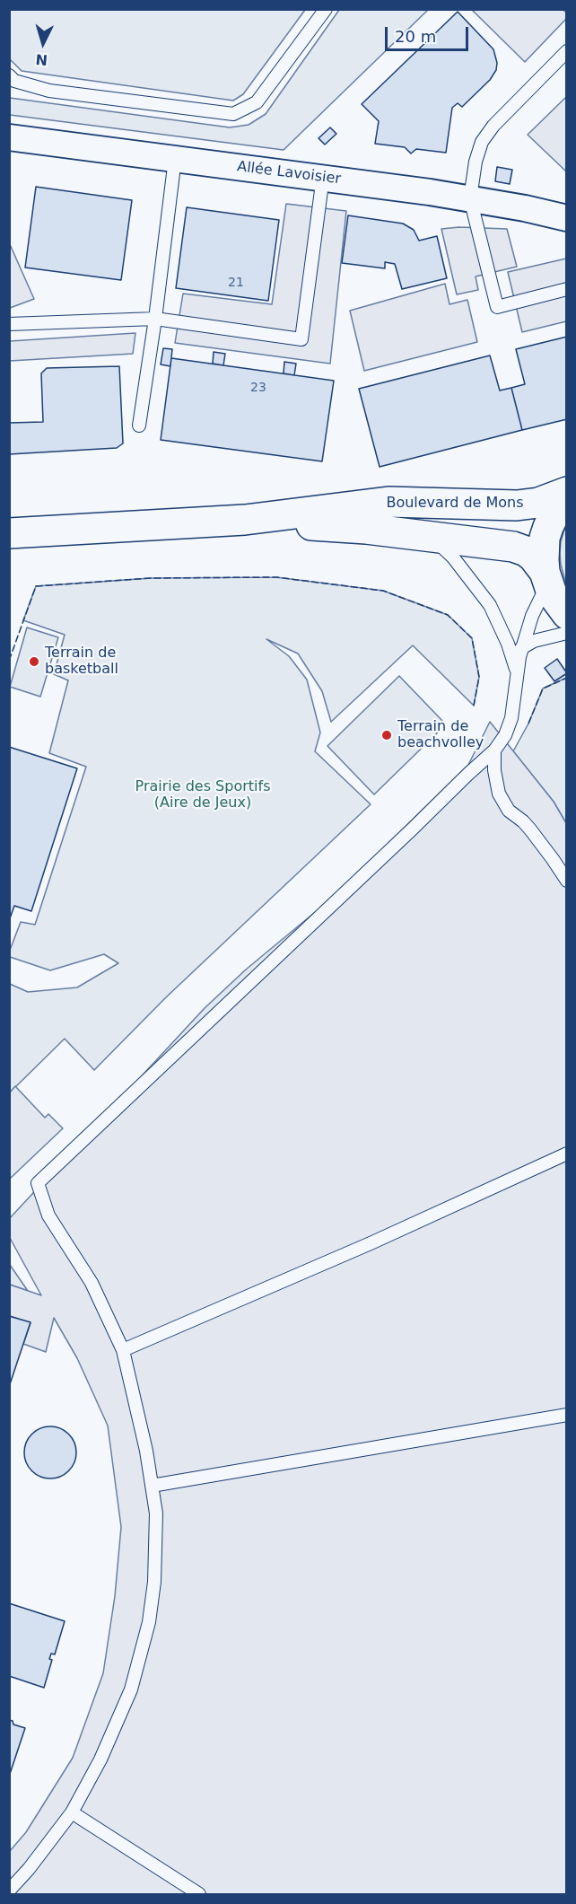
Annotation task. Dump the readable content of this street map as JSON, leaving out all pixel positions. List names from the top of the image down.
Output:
{
  "streets": {
    "main road": ["Boulevard de Mons"],
    "street": ["Allée Lavoisier"]
  },
  "parks": ["Prairie des Sportifs (Aire de Jeux)"],
  "places": ["Terrain de basketball", "Terrain de beachvolley"],
  "house_numbers": ["21", "23"],
  "scale_bar": "20 m",
  "north": "bottom"
}
